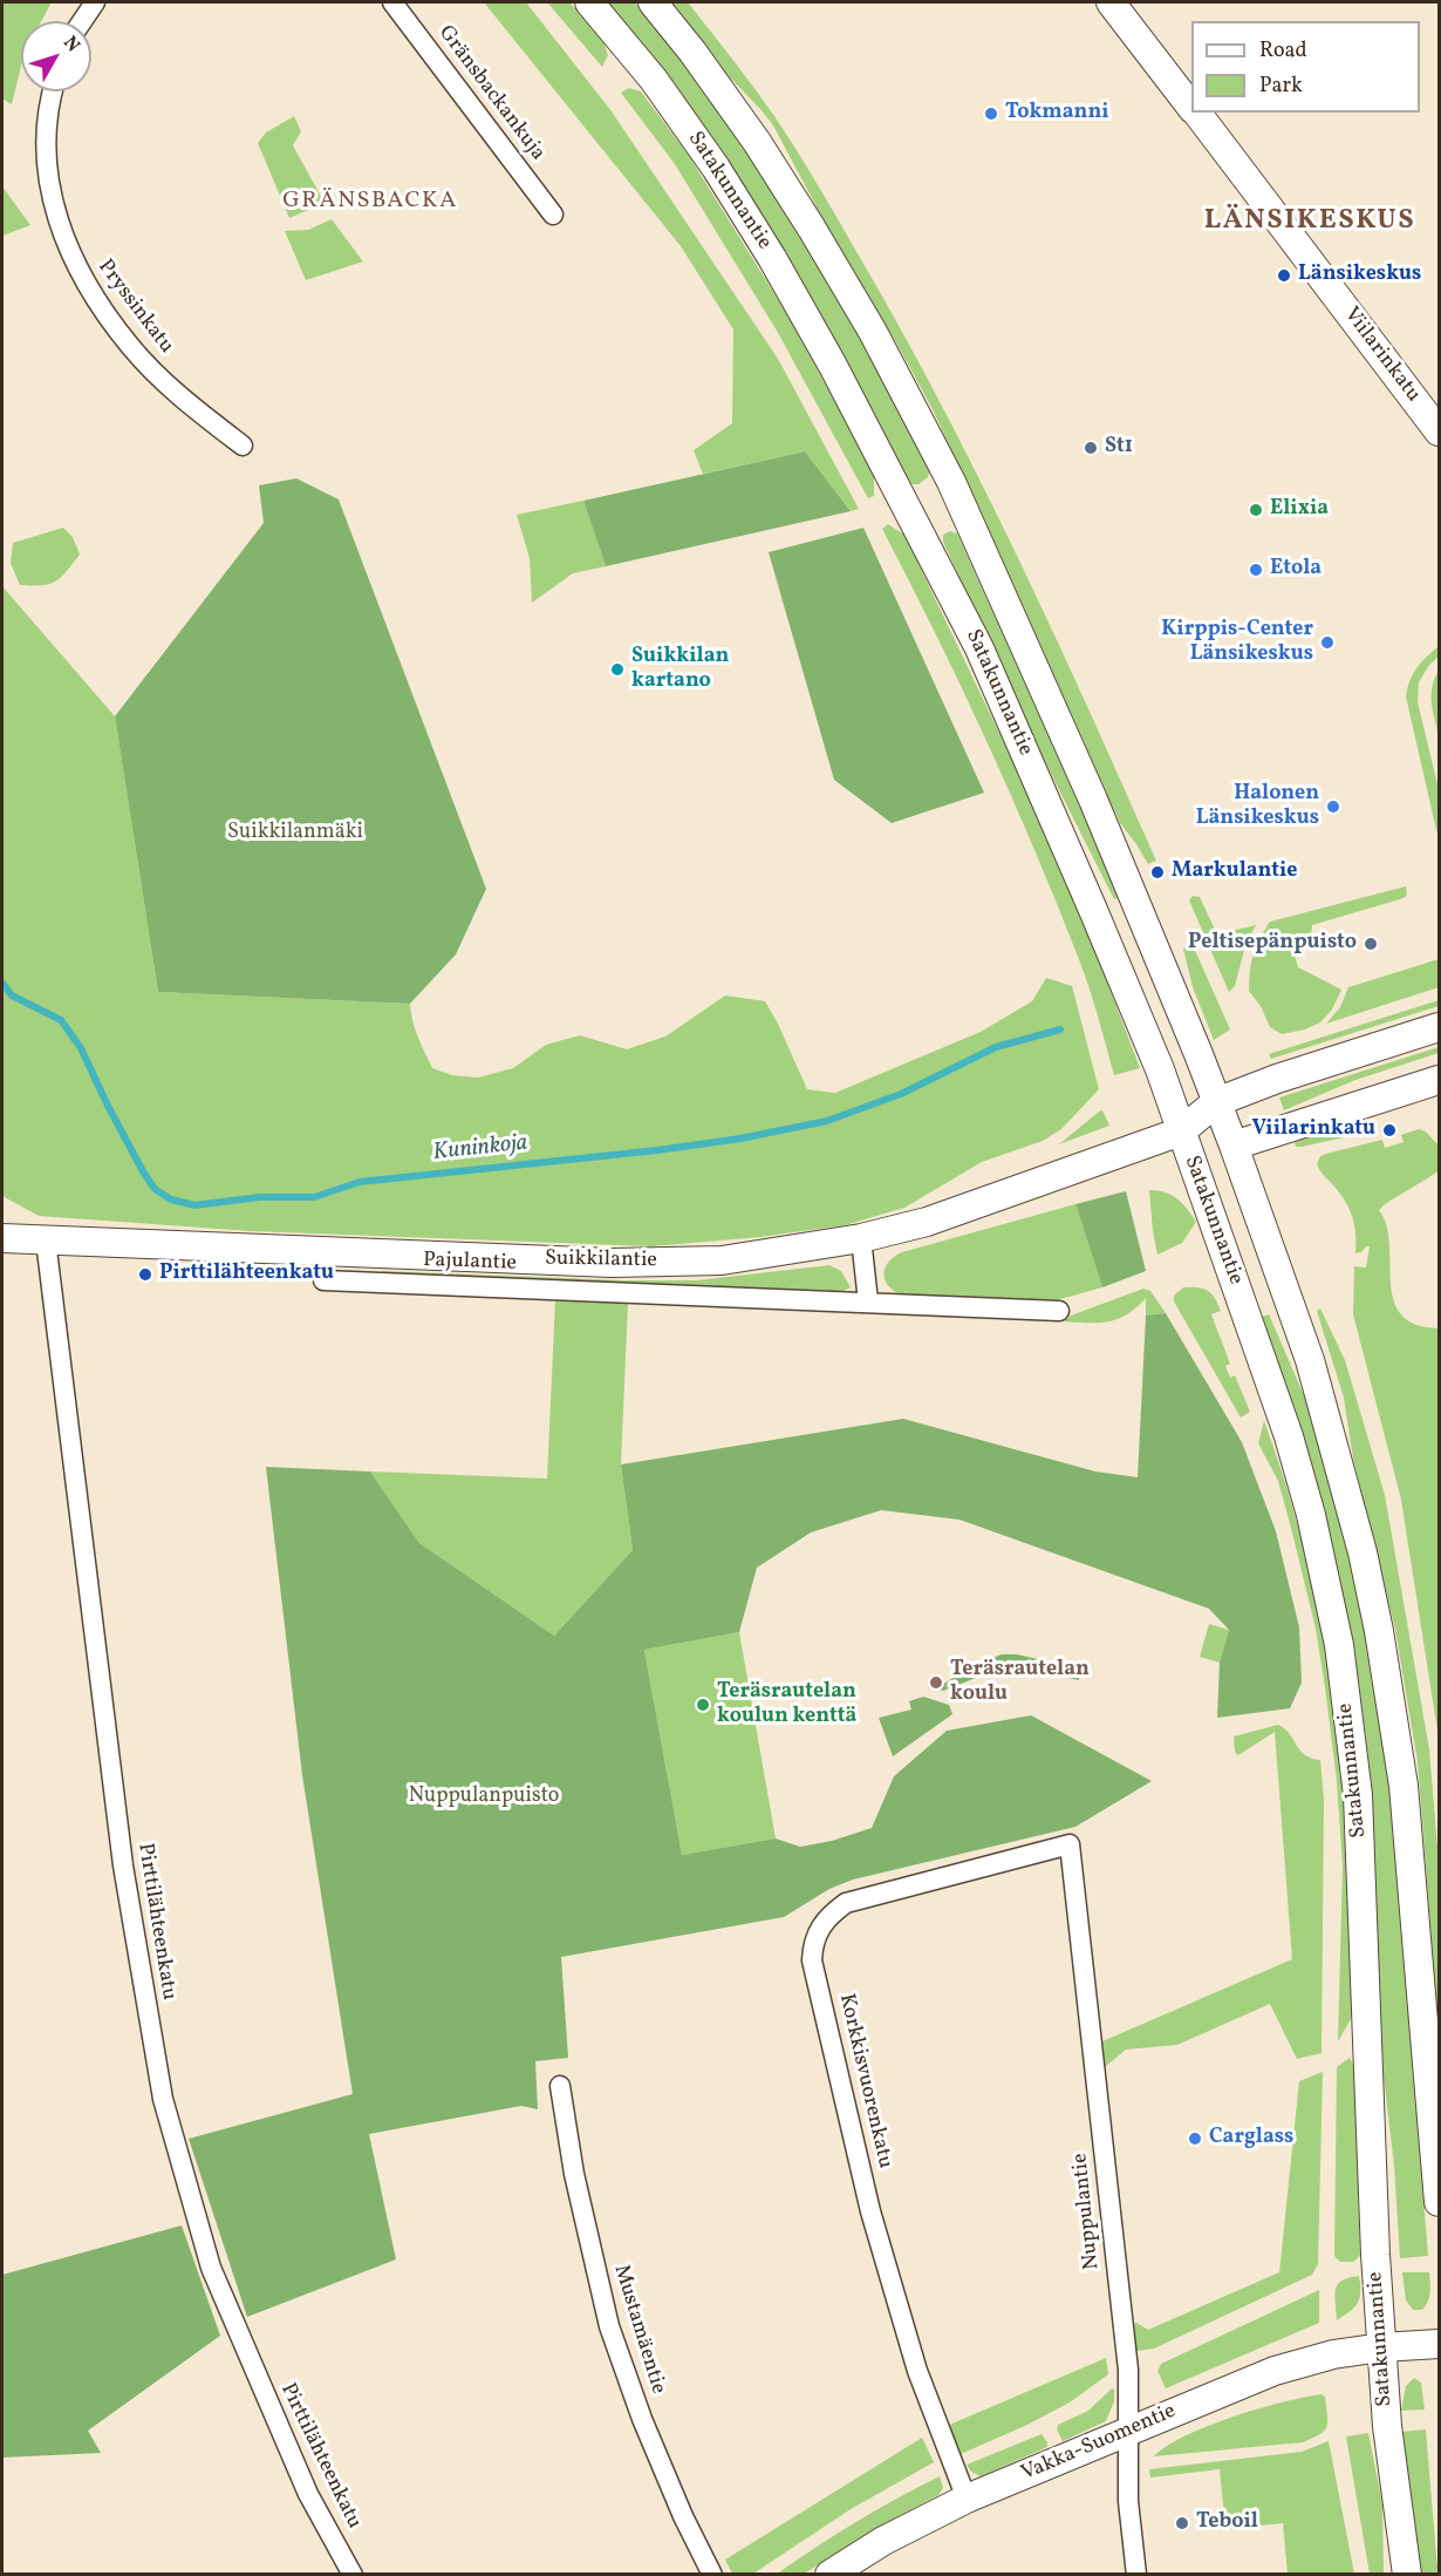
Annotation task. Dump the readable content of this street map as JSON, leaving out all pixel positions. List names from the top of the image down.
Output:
{
  "streets": {
    "main road": [
      "Satakunnantie",
      "Viilarinkatu",
      "Suikkilantie",
      "Vakka-Suomentie"
    ],
    "street": [
      "Gränsbackankuja",
      "Pryssinkatu",
      "Pajulantie",
      "Pirttilähteenkatu",
      "Korkkisvuorenkatu",
      "Nuppulantie",
      "Mustamäentie"
    ]
  },
  "crossings": [
    ["Satakunnantie", "Suikkilantie"],
    ["Satakunnantie", "Vakka-Suomentie"],
    ["Suikkilantie", "Pirttilähteenkatu"],
    ["Korkkisvuorenkatu", "Nuppulantie"],
    ["Korkkisvuorenkatu", "Vakka-Suomentie"],
    ["Nuppulantie", "Vakka-Suomentie"]
  ],
  "districts": ["GRÄNSBACKA", "LÄNSIKESKUS"],
  "water": ["Kuninkoja"],
  "parks": ["Suikkilanmäki", "Nuppulanpuisto"],
  "places": [
    "Tokmanni",
    "Länsikeskus",
    "St1",
    "Elixia",
    "Etola",
    "Kirppis-Center Länsikeskus",
    "Suikkilan kartano",
    "Halonen Länsikeskus",
    "Markulantie",
    "Peltisepänpuisto",
    "Viilarinkatu",
    "Pirttilähteenkatu",
    "Teräsrautelan koulu",
    "Teräsrautelan koulun kenttä",
    "Carglass",
    "Teboil"
  ],
  "legend": ["Road", "Park"],
  "north": "top right"
}
